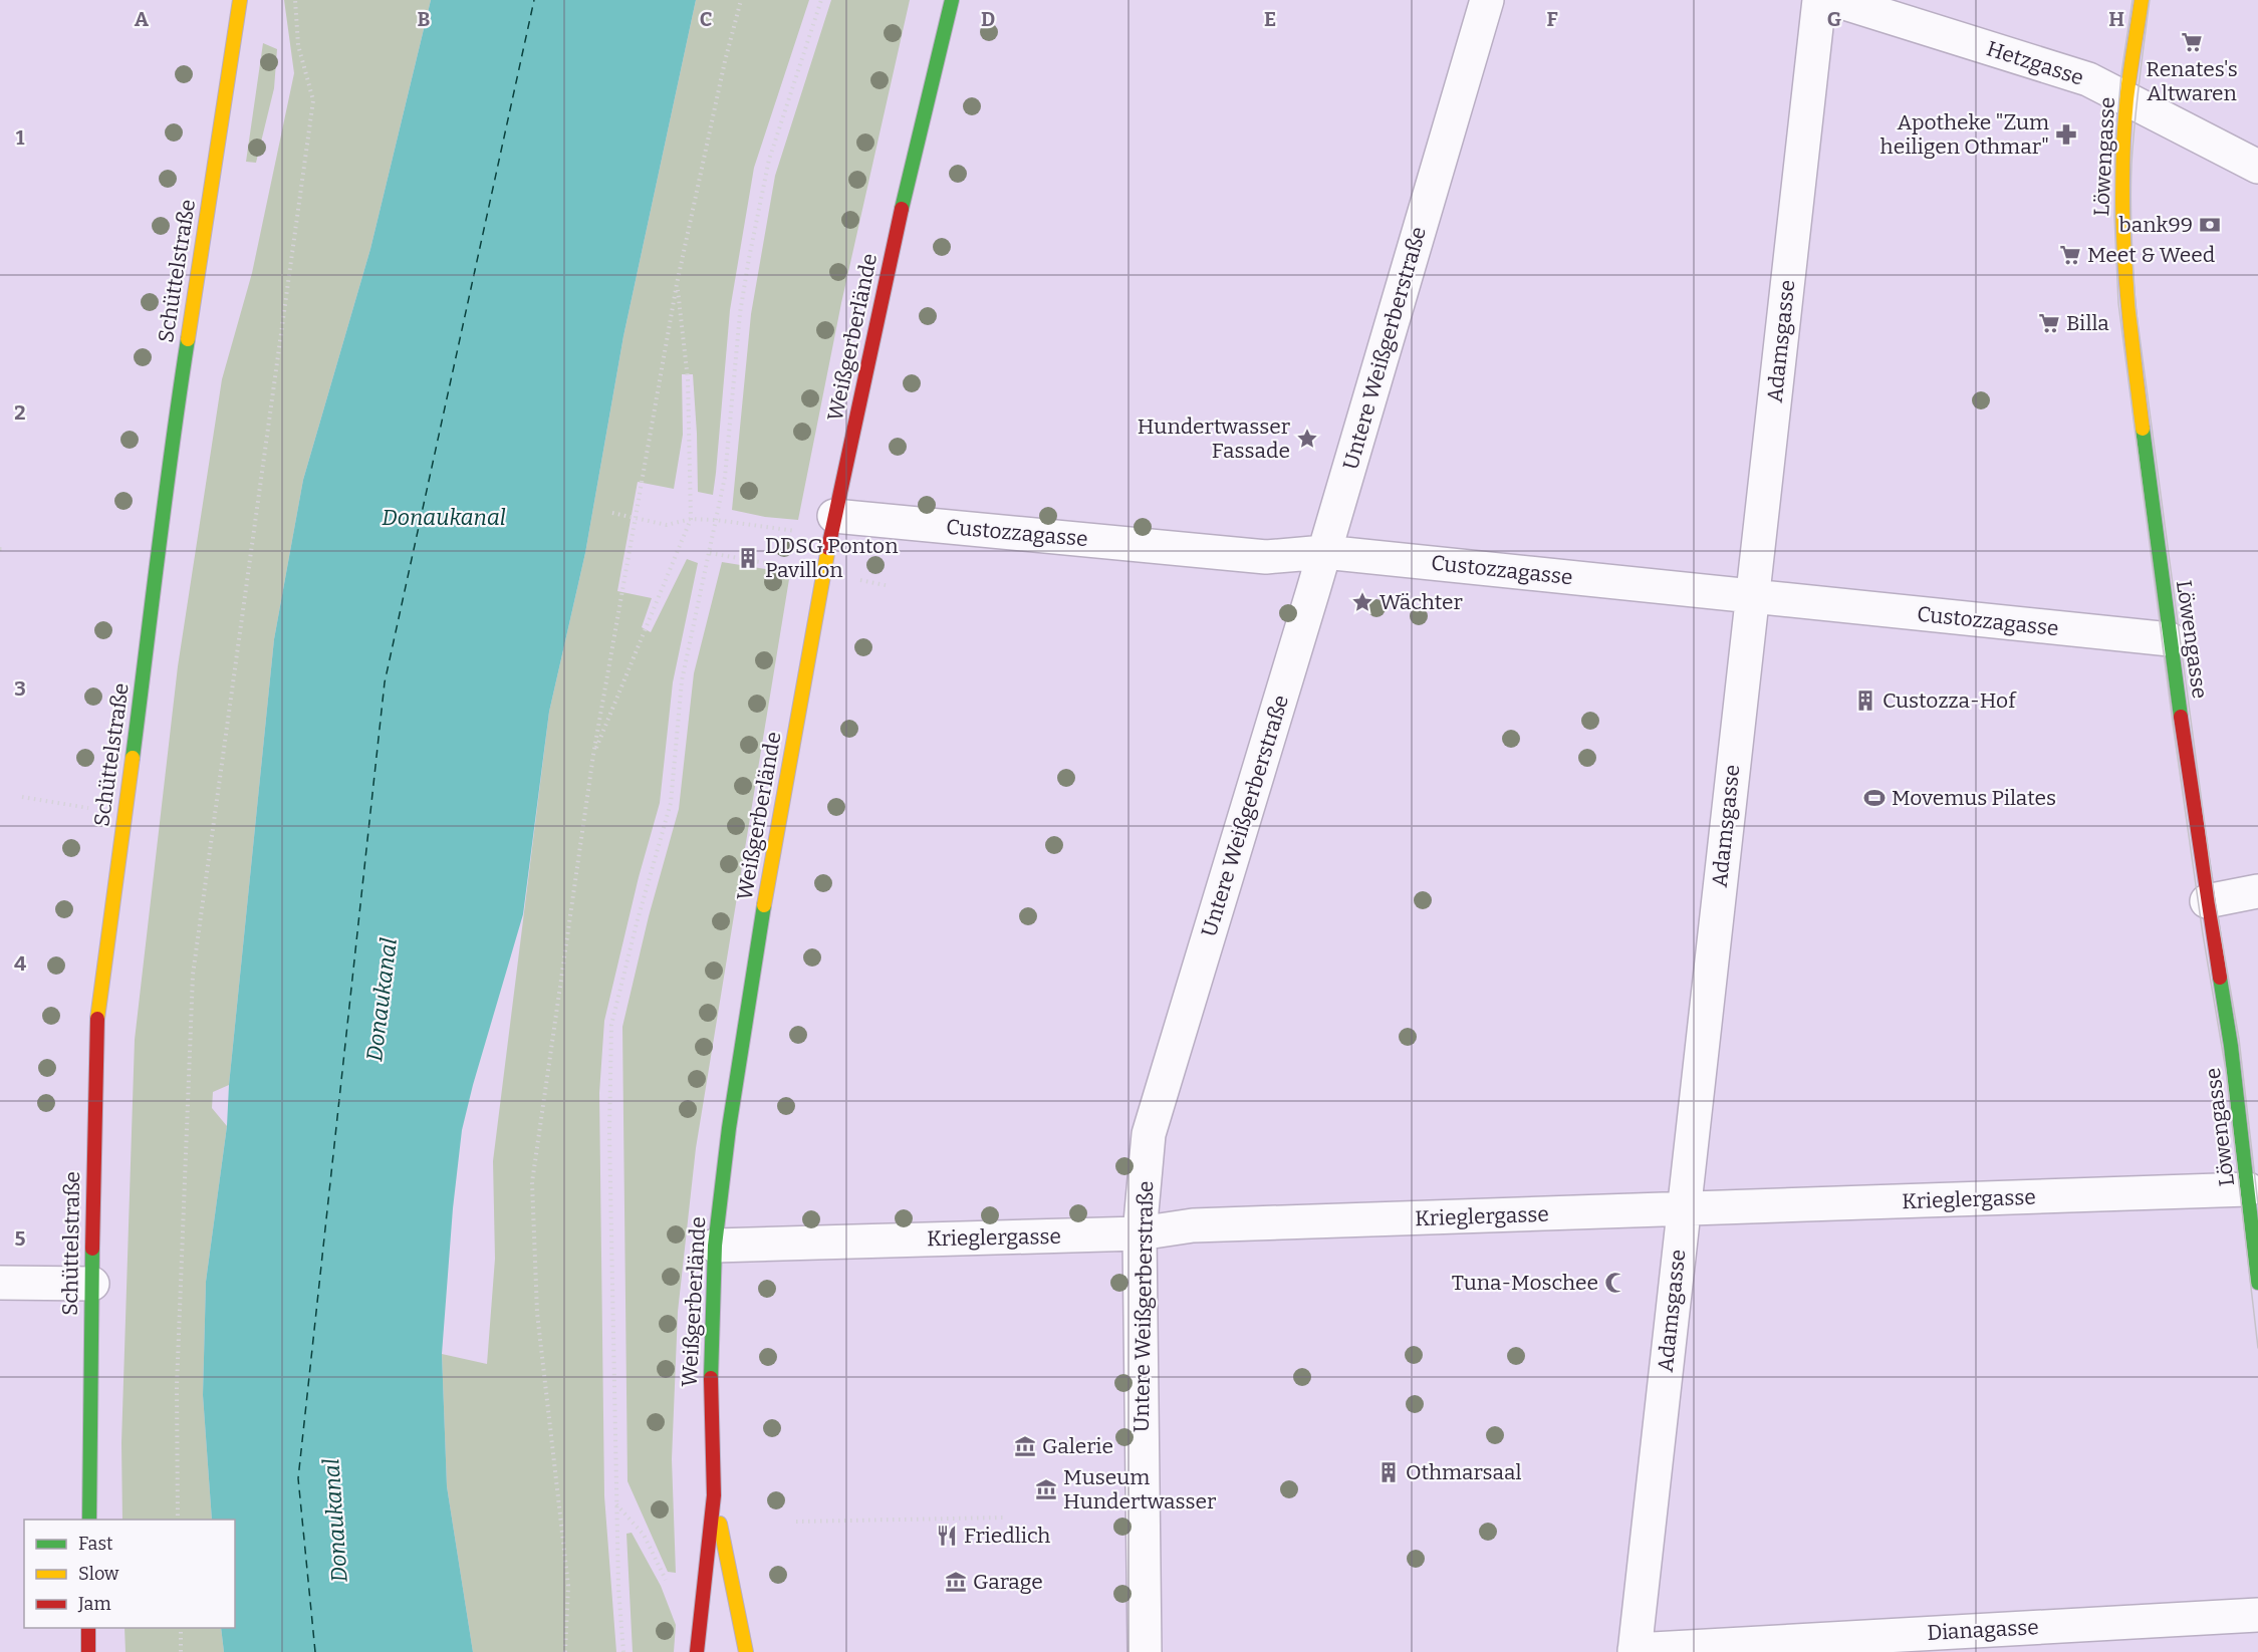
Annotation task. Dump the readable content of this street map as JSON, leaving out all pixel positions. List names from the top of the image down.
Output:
{
  "streets": {
    "main road": ["Löwengasse", "Schüttelstraße", "Weißgerberlände"],
    "street": [
      "Hetzgasse",
      "Adamsgasse",
      "Untere Weißgerberstraße",
      "Custozzagasse",
      "Krieglergasse",
      "Dianagasse"
    ]
  },
  "crossings": [
    ["Hetzgasse", "Löwengasse"],
    ["Löwengasse", "Custozzagasse"],
    ["Löwengasse", "Krieglergasse"],
    ["Weißgerberlände", "Custozzagasse"],
    ["Weißgerberlände", "Krieglergasse"],
    ["Adamsgasse", "Custozzagasse"],
    ["Adamsgasse", "Krieglergasse"],
    ["Adamsgasse", "Dianagasse"],
    ["Untere Weißgerberstraße", "Custozzagasse"],
    ["Untere Weißgerberstraße", "Krieglergasse"]
  ],
  "water": ["Donaukanal"],
  "places": {
    "supermarket": ["Renates's Altwaren", "Meet & Weed", "Billa"],
    "pharmacy": ["Apotheke \"Zum heiligen Othmar\""],
    "bank": ["bank99"],
    "place": ["Hundertwasser Fassade", "Wächter"],
    "building": ["DDSG Ponton Pavillon", "Custozza-Hof", "Othmarsaal"],
    "sports": ["Movemus Pilates"],
    "mosque": ["Tuna-Moschee"],
    "museum": ["Galerie", "Museum Hundertwasser", "Garage"],
    "restaurant": ["Friedlich"]
  },
  "legend": ["Fast", "Slow", "Jam"],
  "grid": {
    "columns": [
      "A",
      "B",
      "C",
      "D",
      "E",
      "F",
      "G",
      "H"
    ],
    "rows": [
      "1",
      "2",
      "3",
      "4",
      "5"
    ]
  }
}
